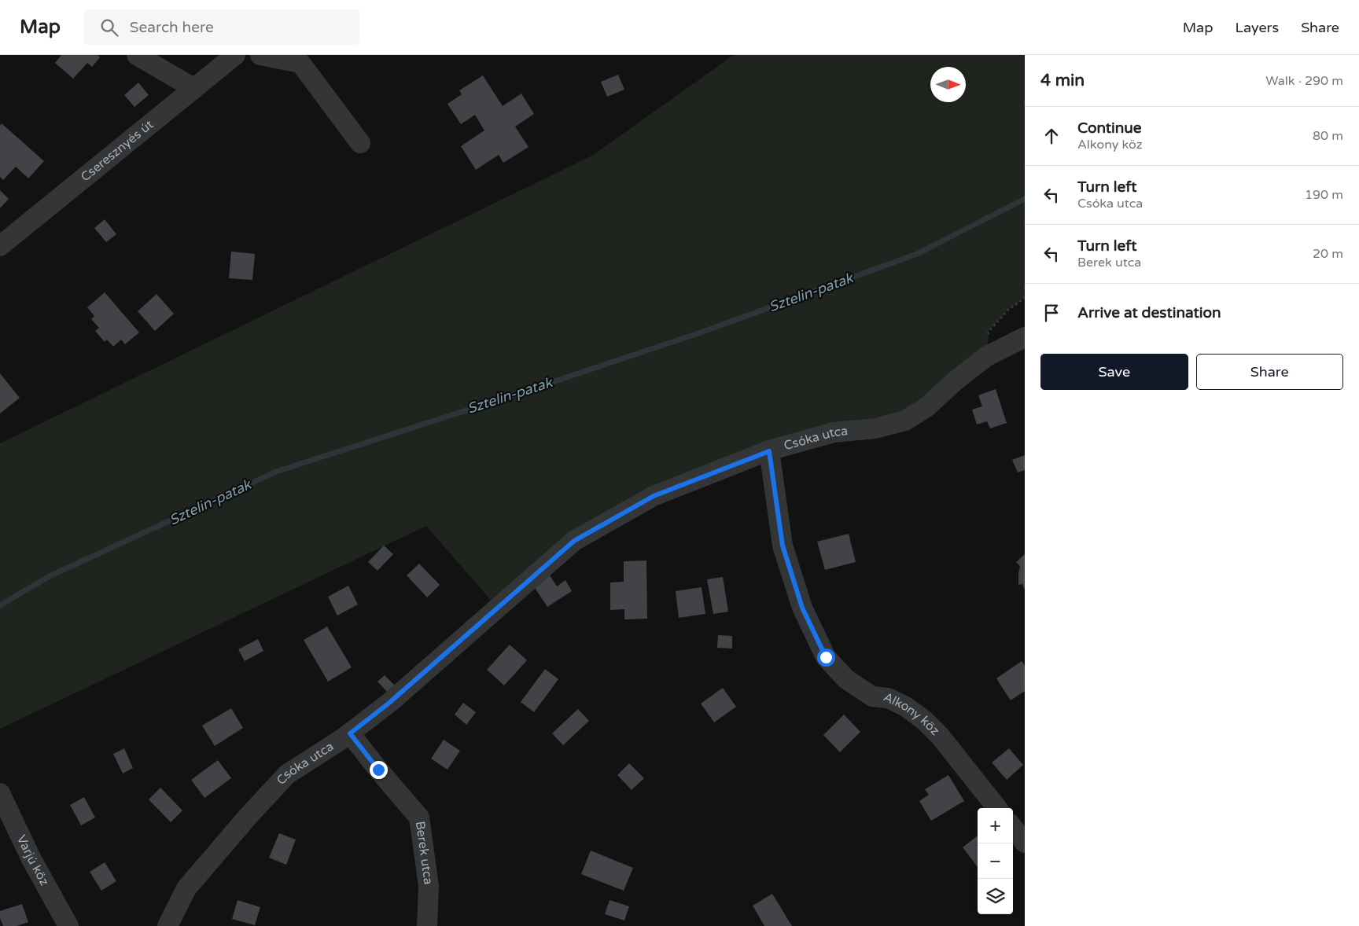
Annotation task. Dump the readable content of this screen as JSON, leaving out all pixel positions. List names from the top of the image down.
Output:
{
  "streets": {
    "street": [
      "Cseresznyés út",
      "Csóka utca",
      "Alkony köz",
      "Berek utca",
      "Varjú köz"
    ]
  },
  "crossings": [
    ["Csóka utca", "Alkony köz"],
    ["Csóka utca", "Berek utca"]
  ],
  "water": ["Sztelin-patak"],
  "north": "right",
  "page": {
    "header": "Map",
    "search": "Search here",
    "nav": ["Map", "Layers", "Share"],
    "heading": ["4 min", "Walk · 290 m"],
    "list": [
      ["Continue", "Alkony köz", "80 m"],
      ["Turn left", "Csóka utca", "190 m"],
      ["Turn left", "Berek utca", "20 m"],
      "Arrive at destination"
    ],
    "buttons": ["Save", "Share"],
    "map_buttons": ["+", "−"]
  }
}
